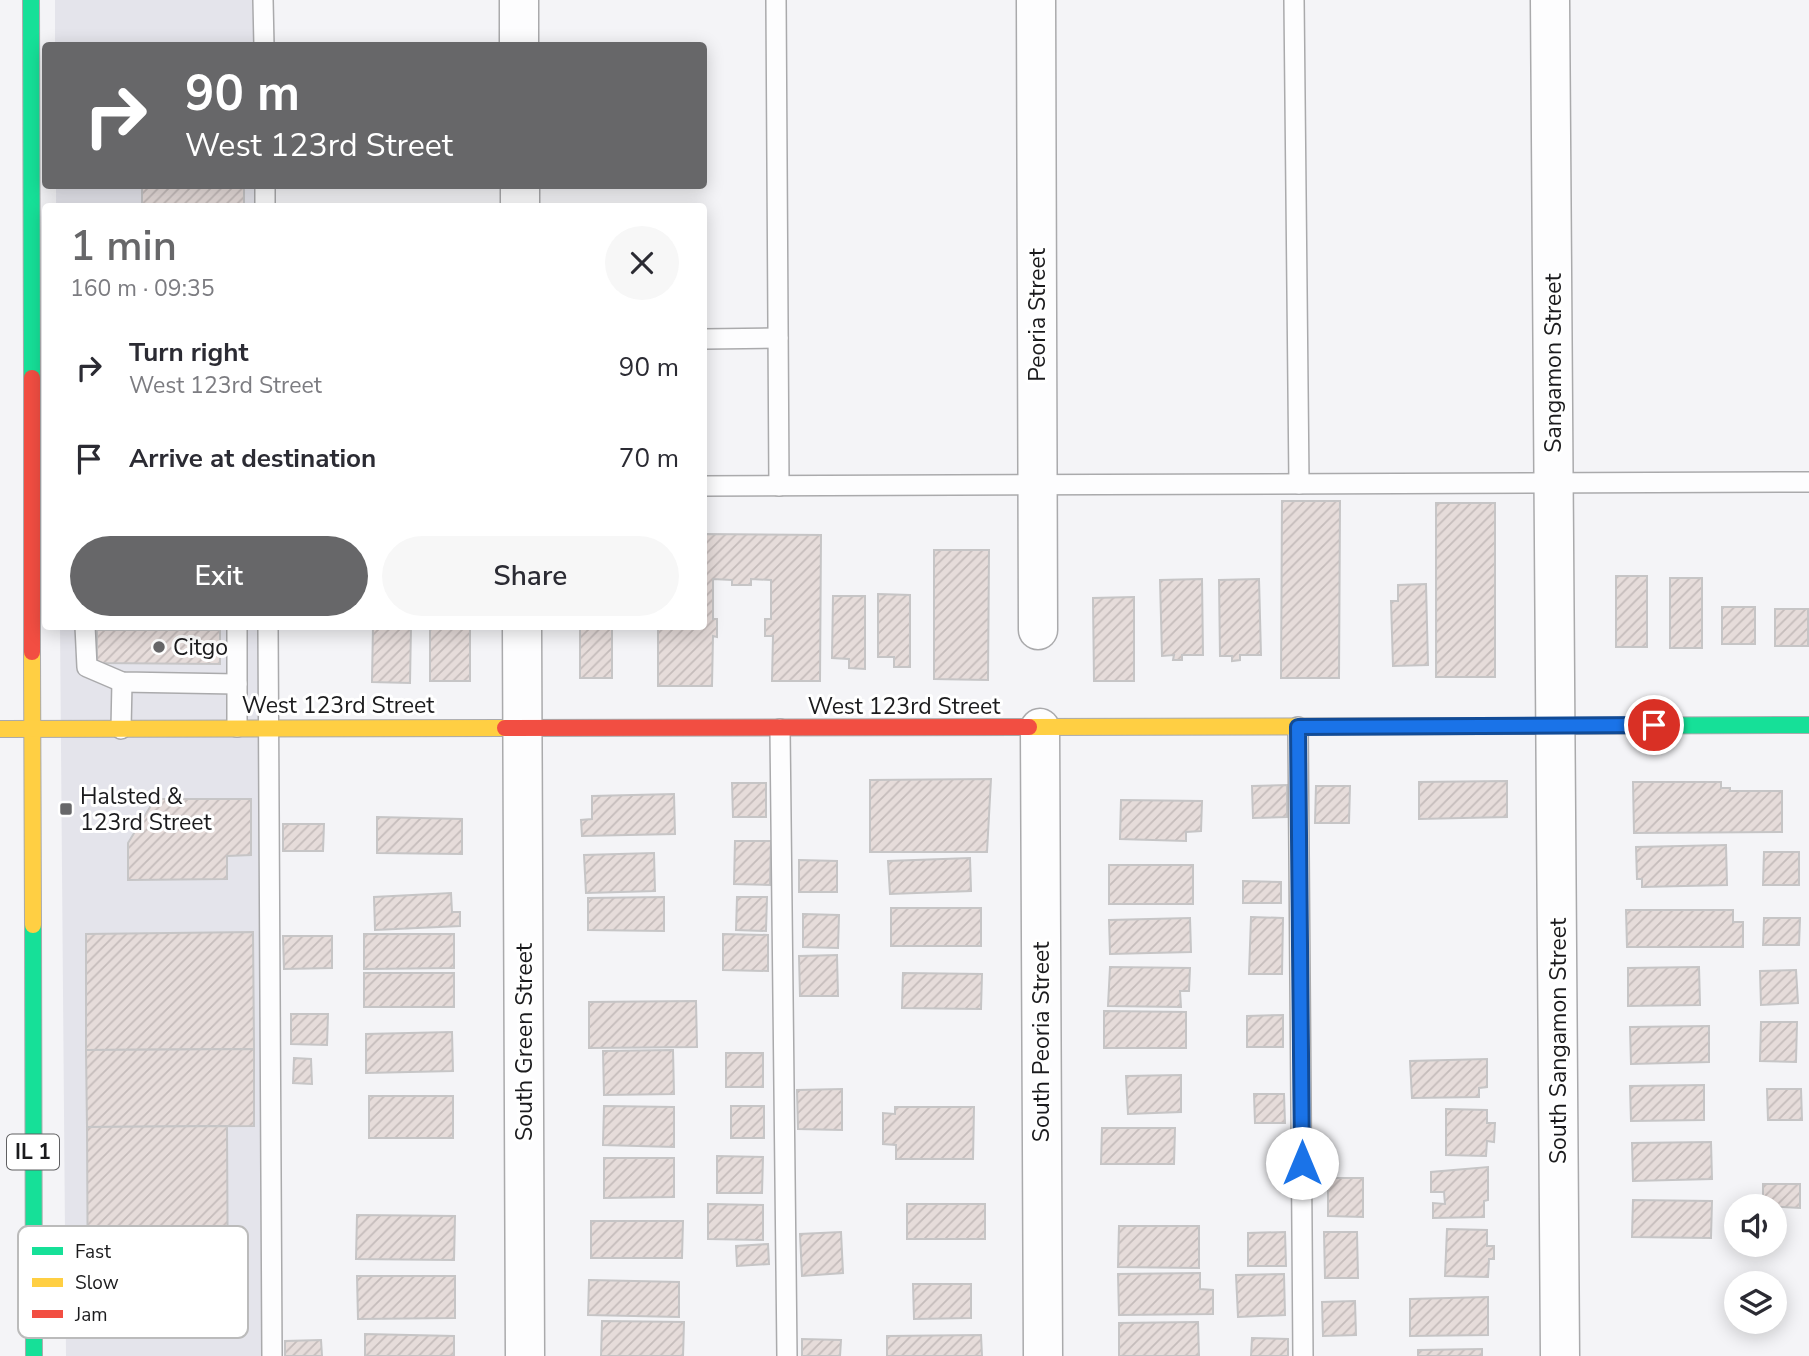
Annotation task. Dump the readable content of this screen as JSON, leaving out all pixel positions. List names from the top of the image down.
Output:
{
  "streets": {
    "street": [
      "Peoria Street",
      "Sangamon Street",
      "West 123rd Street",
      "South Sangamon Street",
      "South Green Street",
      "South Peoria Street",
      "IL 1"
    ]
  },
  "crossings": [
    ["Sangamon Street", "West 123rd Street"],
    ["Sangamon Street", "South Sangamon Street"],
    ["West 123rd Street", "South Sangamon Street"],
    ["West 123rd Street", "South Green Street"],
    ["West 123rd Street", "South Peoria Street"],
    ["West 123rd Street", "IL 1"]
  ],
  "places": {
    "other": ["Citgo"],
    "transit": ["Halsted & 123rd Street"]
  },
  "legend": ["Fast", "Slow", "Jam"],
  "page": {
    "turn": ["90 m", "West 123rd Street"],
    "heading": ["1 min", "160 m · 09:35"],
    "list": [
      {
        "name": "Turn right",
        "note": "West 123rd Street",
        "value": "90 m"
      },
      {
        "name": "Arrive at destination",
        "value": "70 m"
      }
    ],
    "buttons": ["Exit", "Share"]
  }
}
